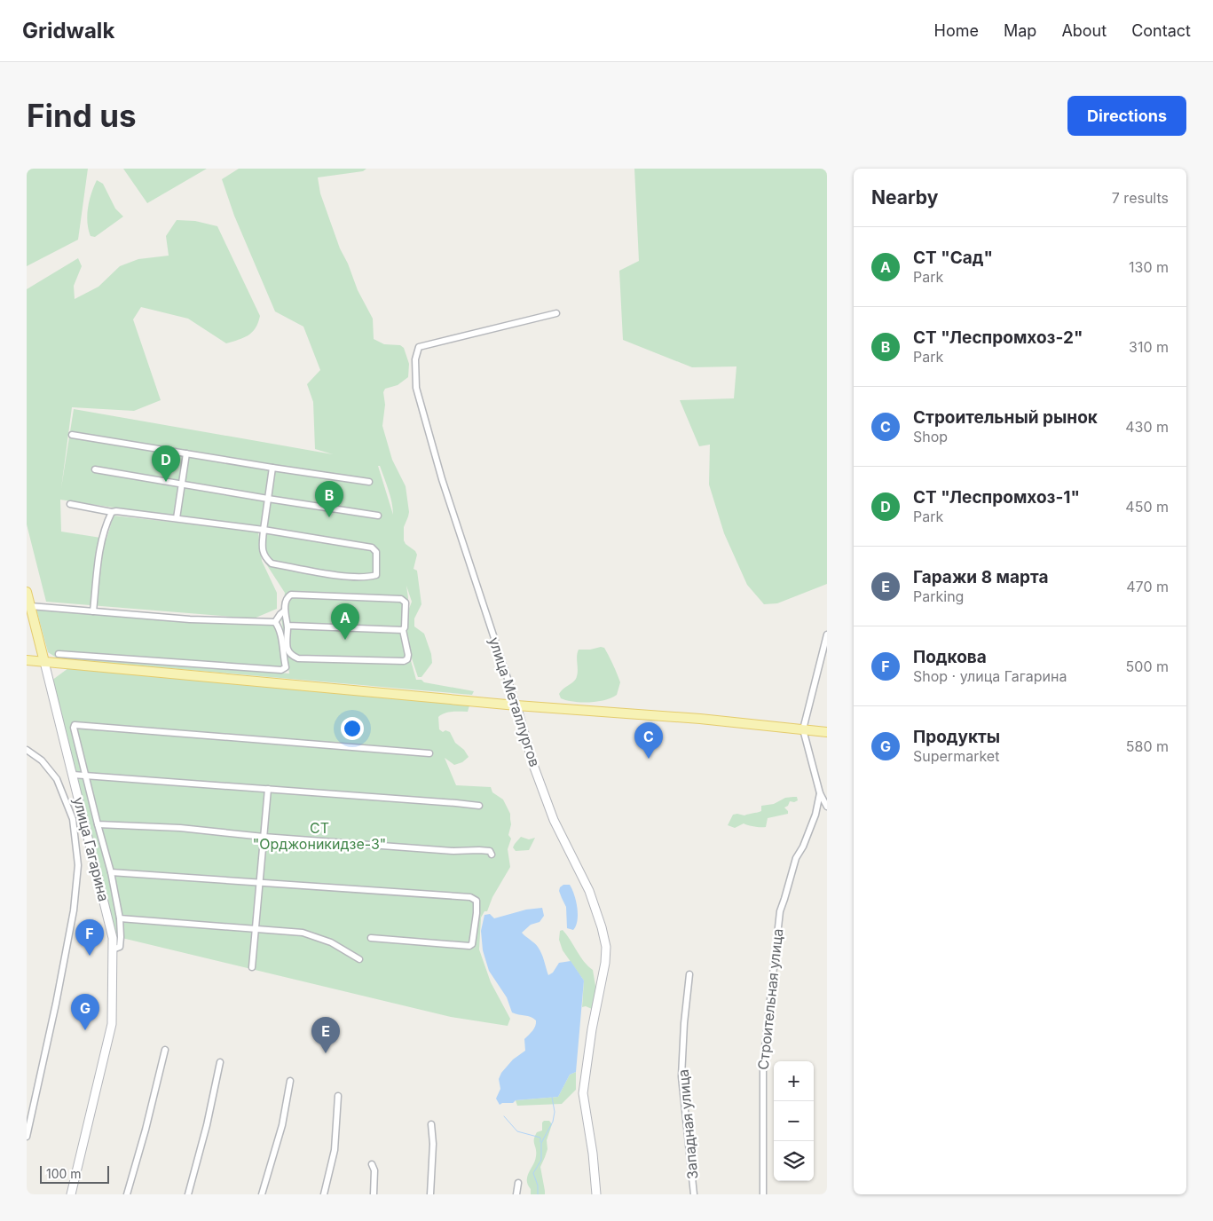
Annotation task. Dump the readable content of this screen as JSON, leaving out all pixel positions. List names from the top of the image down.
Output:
{
  "streets": {
    "main road": ["улица Металлургов", "улица Гагарина"],
    "street": ["Строительная улица", "Западная улица"]
  },
  "parks": ["СТ \"Орджоникидзе-3\""],
  "scale_bar": "100 m",
  "page": {
    "header": "Gridwalk",
    "nav": [
      "Home",
      "Map",
      "About",
      "Contact"
    ],
    "buttons": "Directions",
    "title": "Find us",
    "heading": ["Nearby", "7 results"],
    "list": [
      {
        "mark": "A",
        "name": "СТ \"Сад\"",
        "note": "Park",
        "value": "130 m"
      },
      {
        "mark": "B",
        "name": "СТ \"Леспромхоз-2\"",
        "note": "Park",
        "value": "310 m"
      },
      {
        "mark": "C",
        "name": "Строительный рынок",
        "note": "Shop",
        "value": "430 m"
      },
      {
        "mark": "D",
        "name": "СТ \"Леспромхоз-1\"",
        "note": "Park",
        "value": "450 m"
      },
      {
        "mark": "E",
        "name": "Гаражи 8 марта",
        "note": "Parking",
        "value": "470 m"
      },
      {
        "mark": "F",
        "name": "Подкова",
        "note": "Shop · улица Гагарина",
        "value": "500 m"
      },
      {
        "mark": "G",
        "name": "Продукты",
        "note": "Supermarket",
        "value": "580 m"
      }
    ],
    "pins": [
      "D",
      "B",
      "A",
      "C",
      "F",
      "G",
      "E"
    ],
    "map_buttons": ["+", "−"],
    "scale": "100 m"
  }
}
